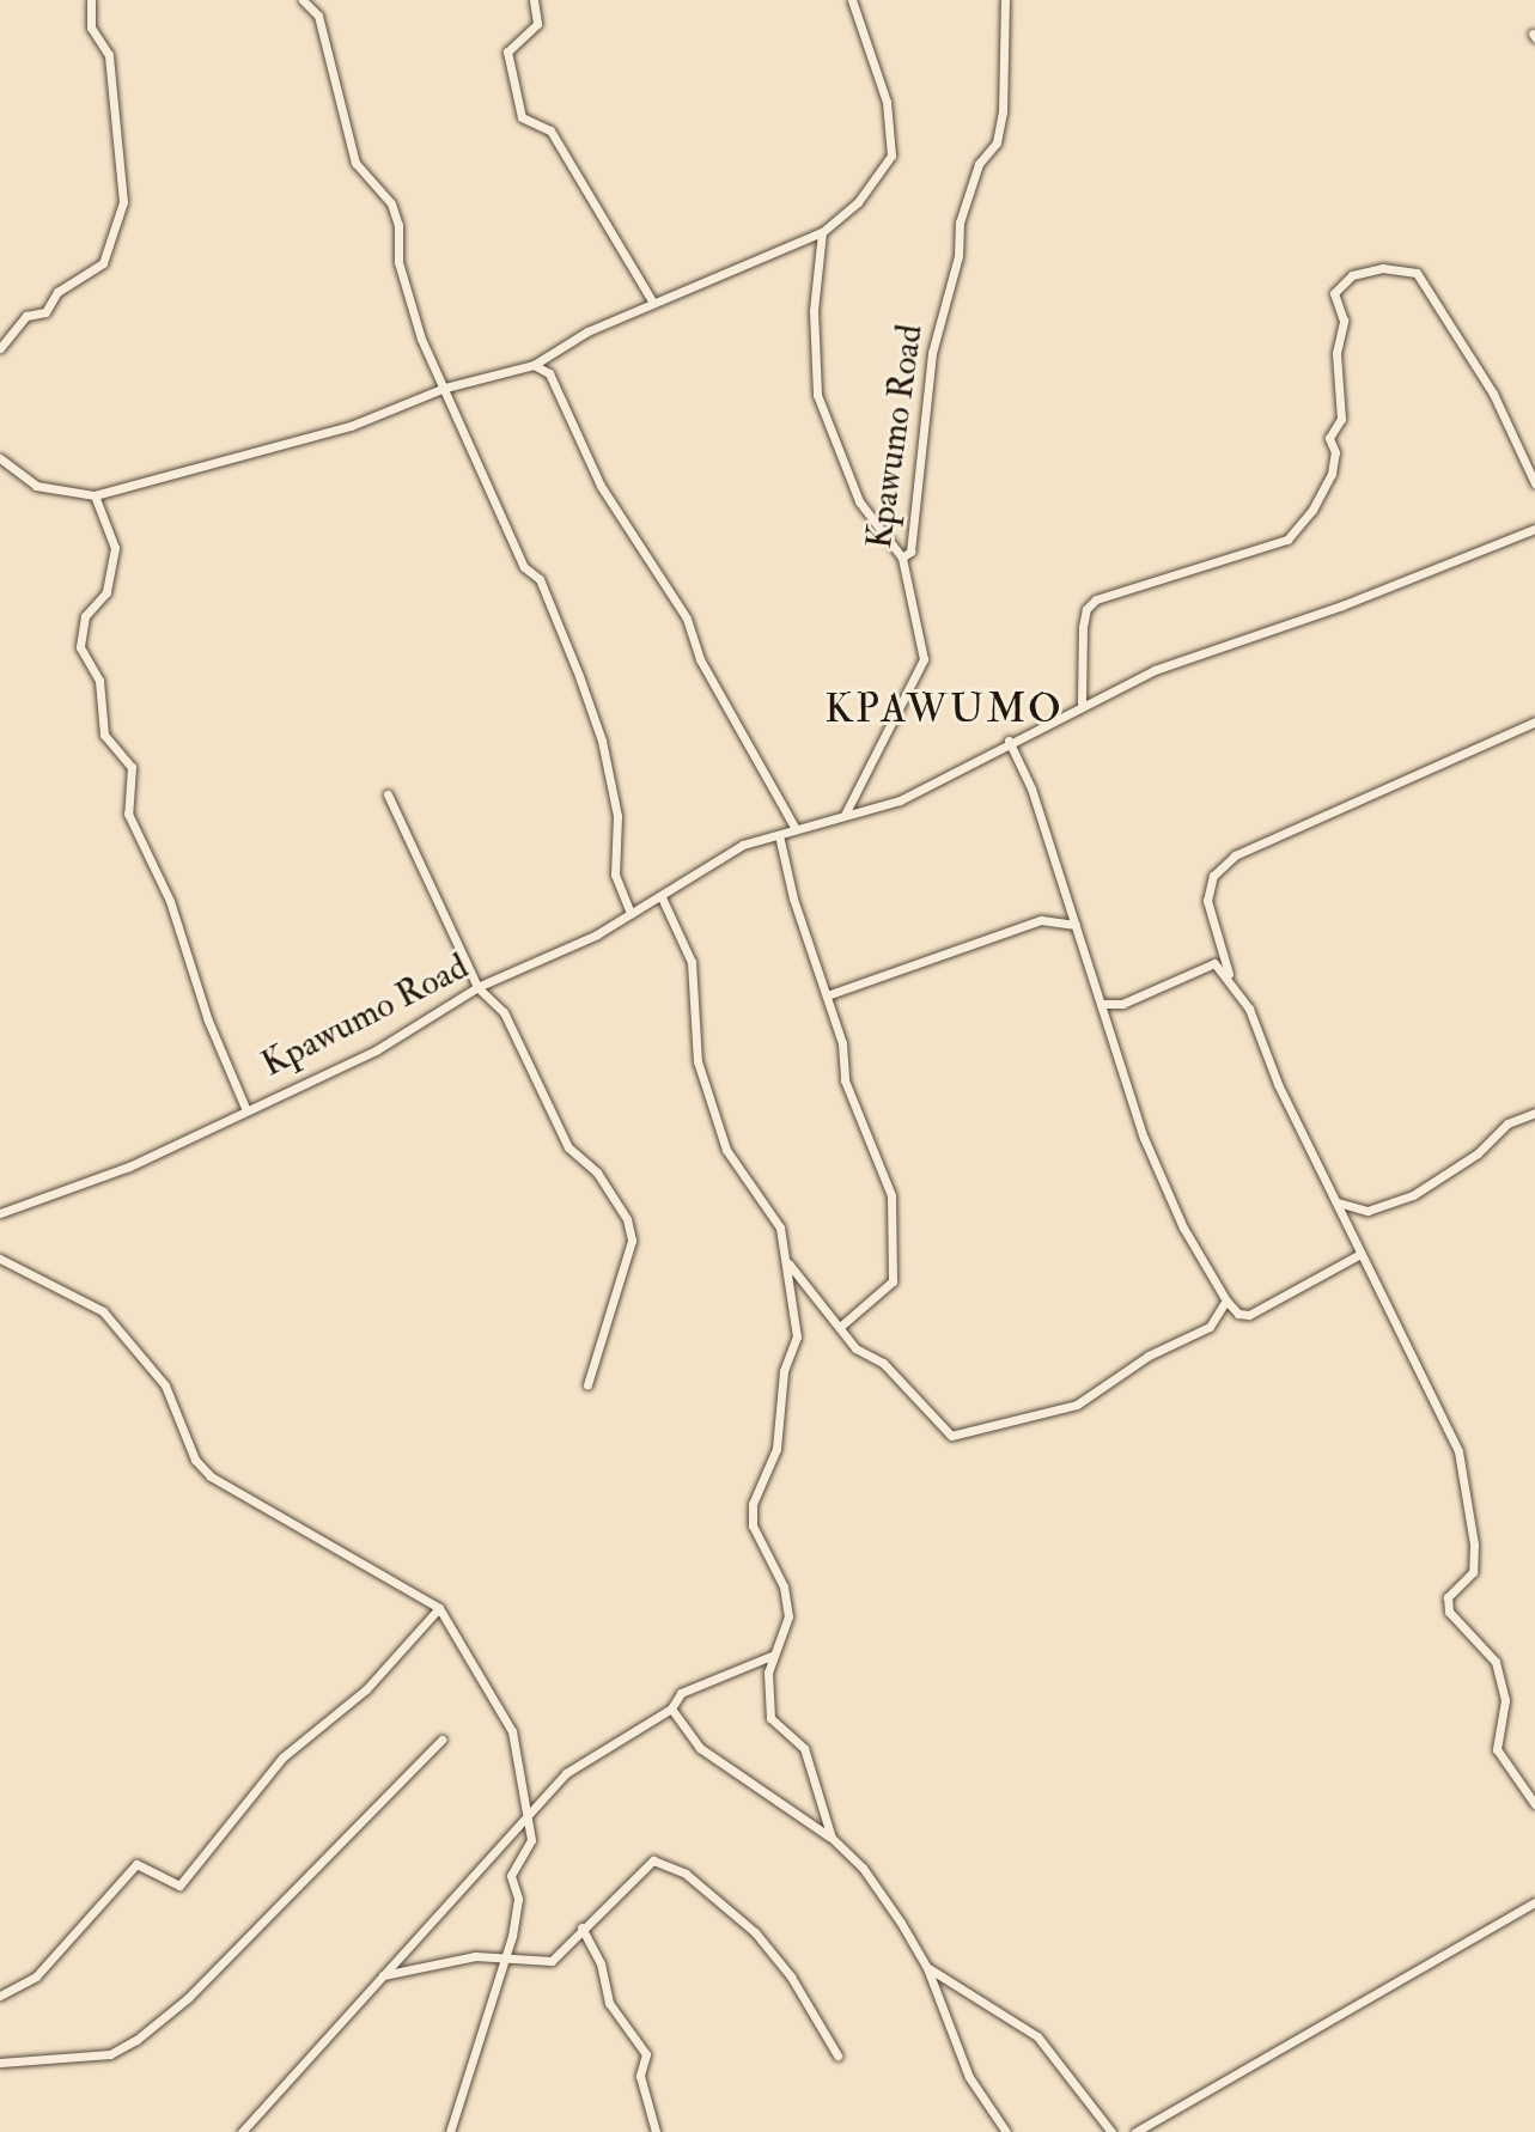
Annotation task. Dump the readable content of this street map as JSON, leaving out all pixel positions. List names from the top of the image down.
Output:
{
  "streets": {
    "street": ["Kpawumo Road"]
  },
  "districts": ["KPAWUMO"]
}
